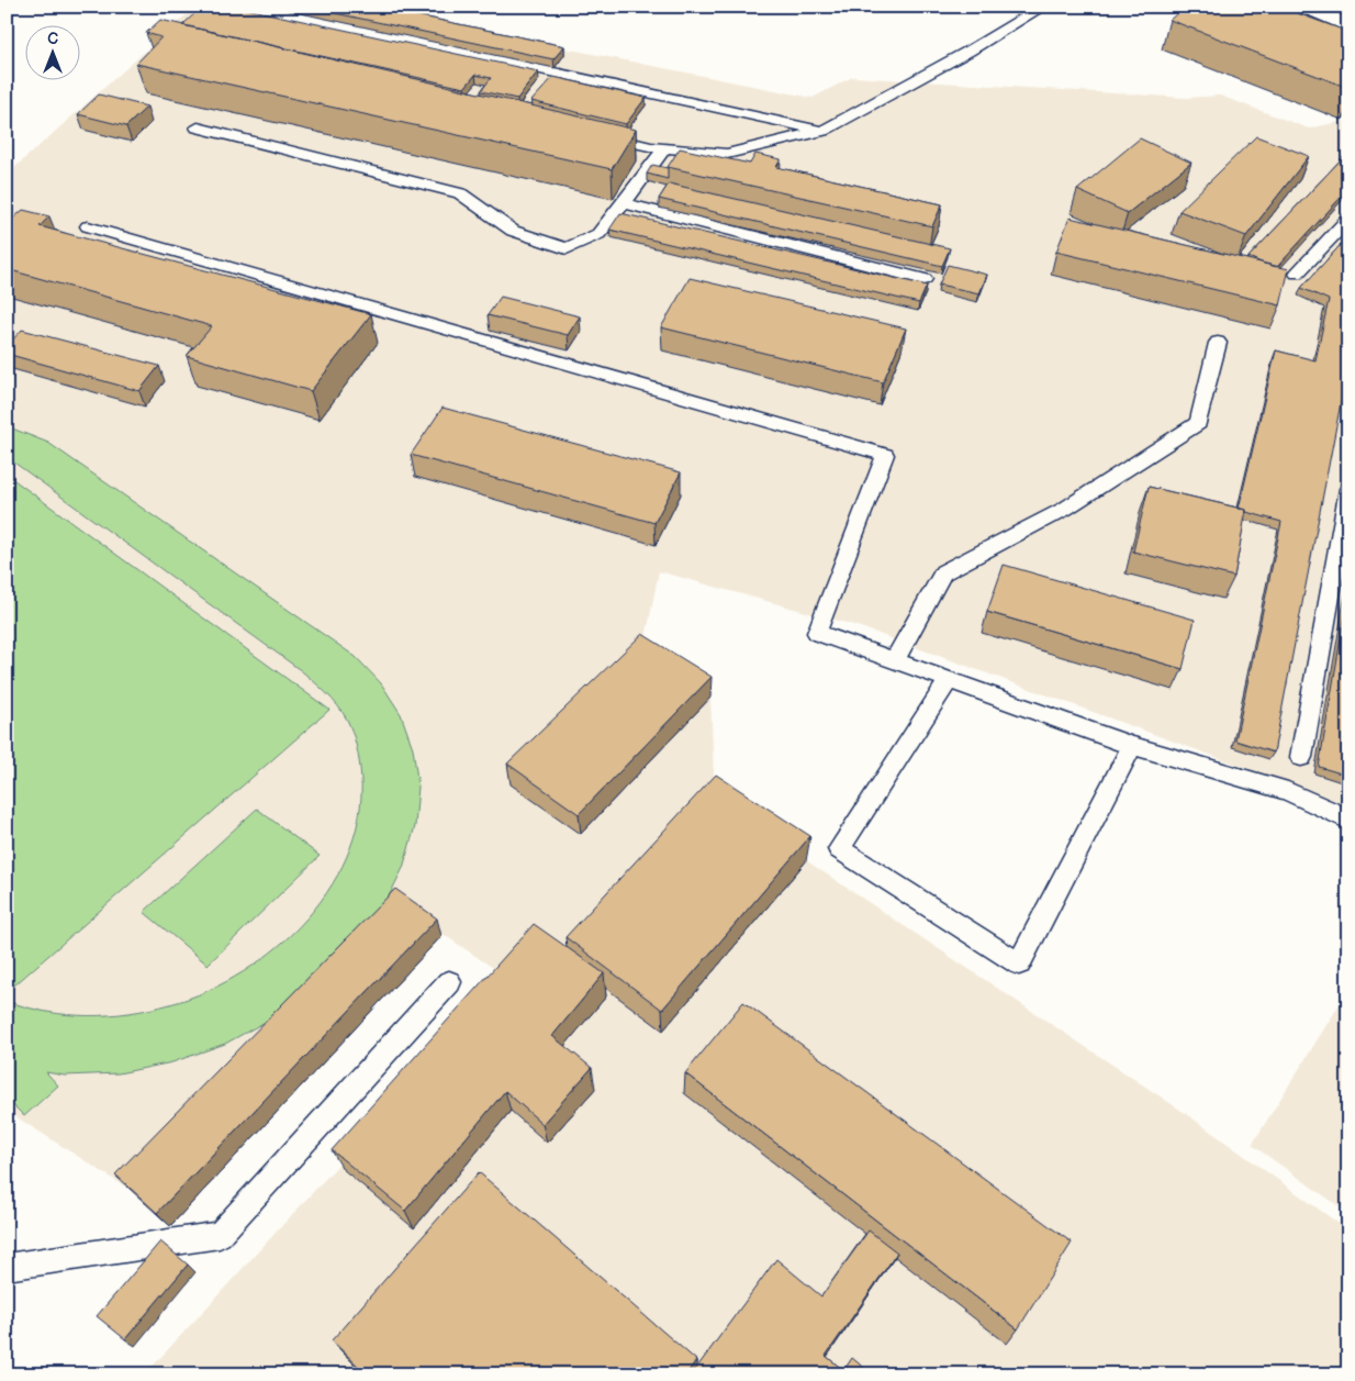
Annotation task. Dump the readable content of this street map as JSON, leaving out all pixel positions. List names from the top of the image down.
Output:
{
  "north": "top"
}
